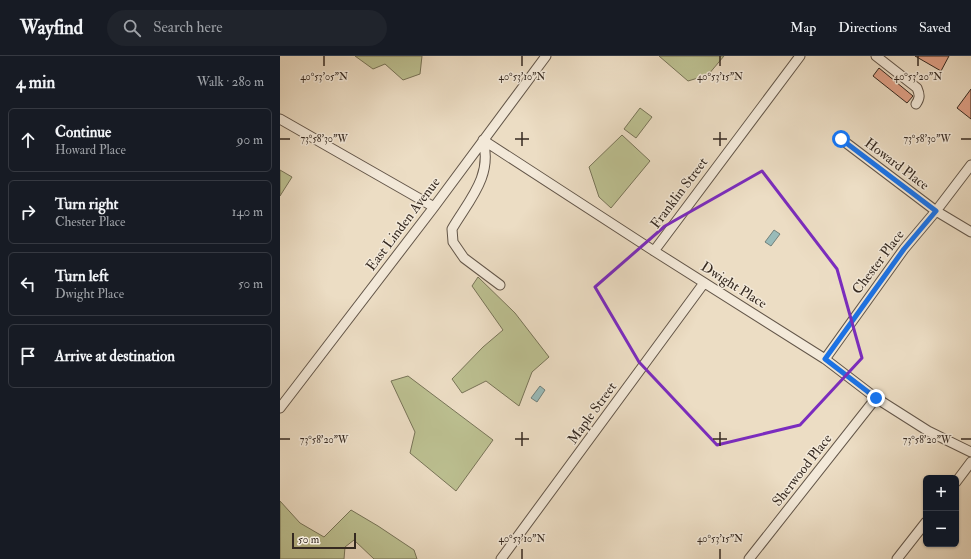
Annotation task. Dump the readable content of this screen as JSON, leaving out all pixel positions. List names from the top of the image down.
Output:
{
  "streets": {
    "street": [
      "Howard Place",
      "Franklin Street",
      "East Linden Avenue",
      "Chester Place",
      "Dwight Place",
      "Maple Street",
      "Sherwood Place"
    ]
  },
  "crossings": [
    ["Howard Place", "Chester Place"],
    ["Franklin Street", "Dwight Place"],
    ["East Linden Avenue", "Dwight Place"],
    ["Chester Place", "Dwight Place"],
    ["Dwight Place", "Maple Street"],
    ["Dwight Place", "Sherwood Place"]
  ],
  "scale_bar": "50 m",
  "page": {
    "header": "Wayfind",
    "search": "Search here",
    "nav": ["Map", "Directions", "Saved"],
    "heading": ["4 min", "Walk · 280 m"],
    "list": [
      ["Continue", "Howard Place", "90 m"],
      ["Turn right", "Chester Place", "140 m"],
      ["Turn left", "Dwight Place", "50 m"],
      "Arrive at destination"
    ],
    "map_buttons": ["+", "−"],
    "scale": "50 m"
  },
  "coordinates": [
    "40°53'05\"N",
    "40°53'10\"N",
    "40°53'15\"N",
    "40°53'20\"N",
    "73°58'30\"W",
    "73°58'20\"W"
  ]
}
